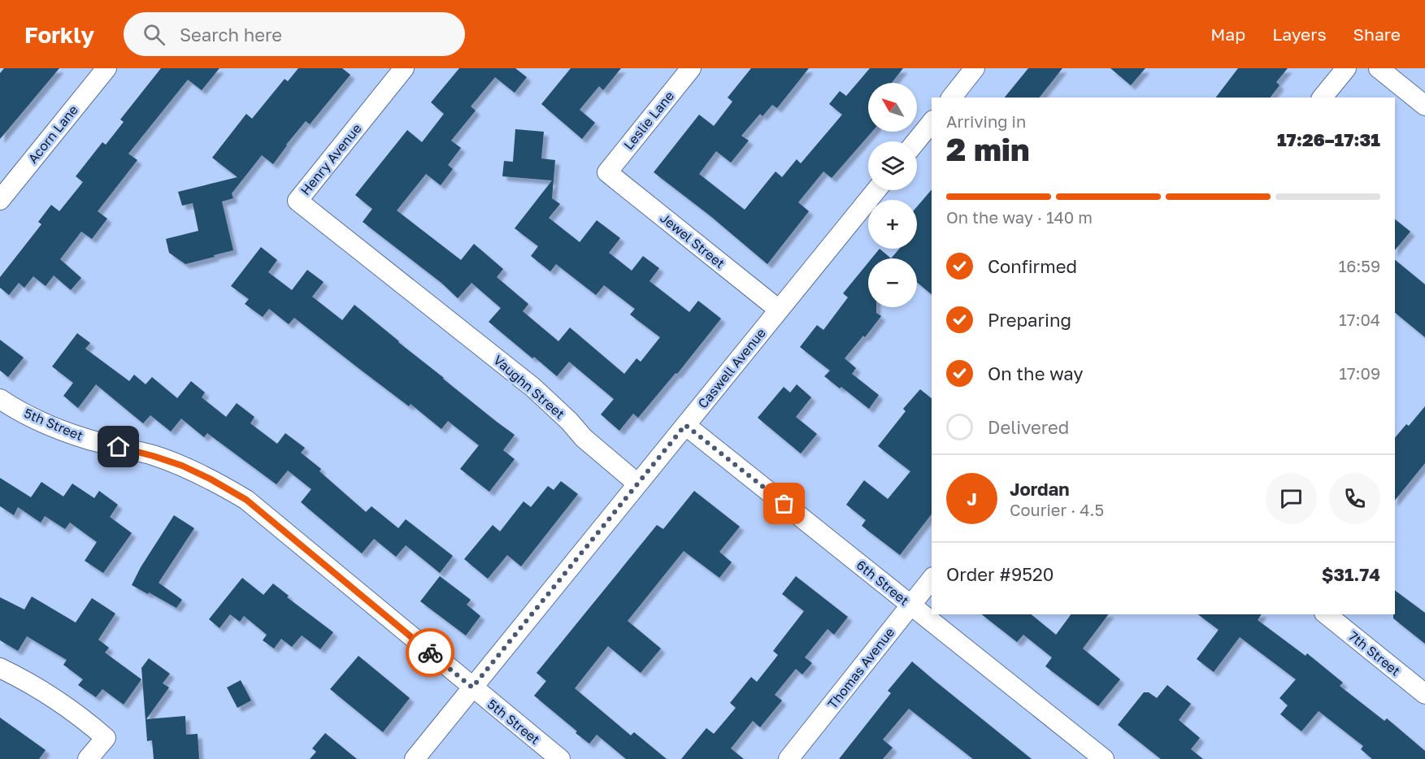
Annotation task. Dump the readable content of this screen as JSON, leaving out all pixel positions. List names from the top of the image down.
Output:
{
  "streets": {
    "street": [
      "Leslie Lane",
      "Acorn Lane",
      "Henry Avenue",
      "Jewel Street",
      "Caswell Avenue",
      "Vaughn Street",
      "5th Street",
      "6th Street",
      "7th Street",
      "Thomas Avenue"
    ]
  },
  "crossings": [
    ["Leslie Lane", "Jewel Street"],
    ["Henry Avenue", "Vaughn Street"],
    ["Jewel Street", "Caswell Avenue"],
    ["Caswell Avenue", "Vaughn Street"],
    ["Caswell Avenue", "5th Street"],
    ["Caswell Avenue", "6th Street"],
    ["6th Street", "Thomas Avenue"]
  ],
  "north": "top left",
  "page": {
    "header": "Forkly",
    "search": "Search here",
    "nav": ["Map", "Layers", "Share"],
    "map_buttons": ["+", "−"],
    "heading": ["2 min", "Arriving in", "17:26–17:31"],
    "panel": [
      "Jordan",
      "Courier · 4.5",
      "Order #9520",
      "$31.74"
    ],
    "bar": "On the way · 140 m",
    "list": [
      ["Confirmed", "16:59"],
      ["Preparing", "17:04"],
      ["On the way", "17:09"],
      "Delivered"
    ],
    "round": "J"
  }
}
